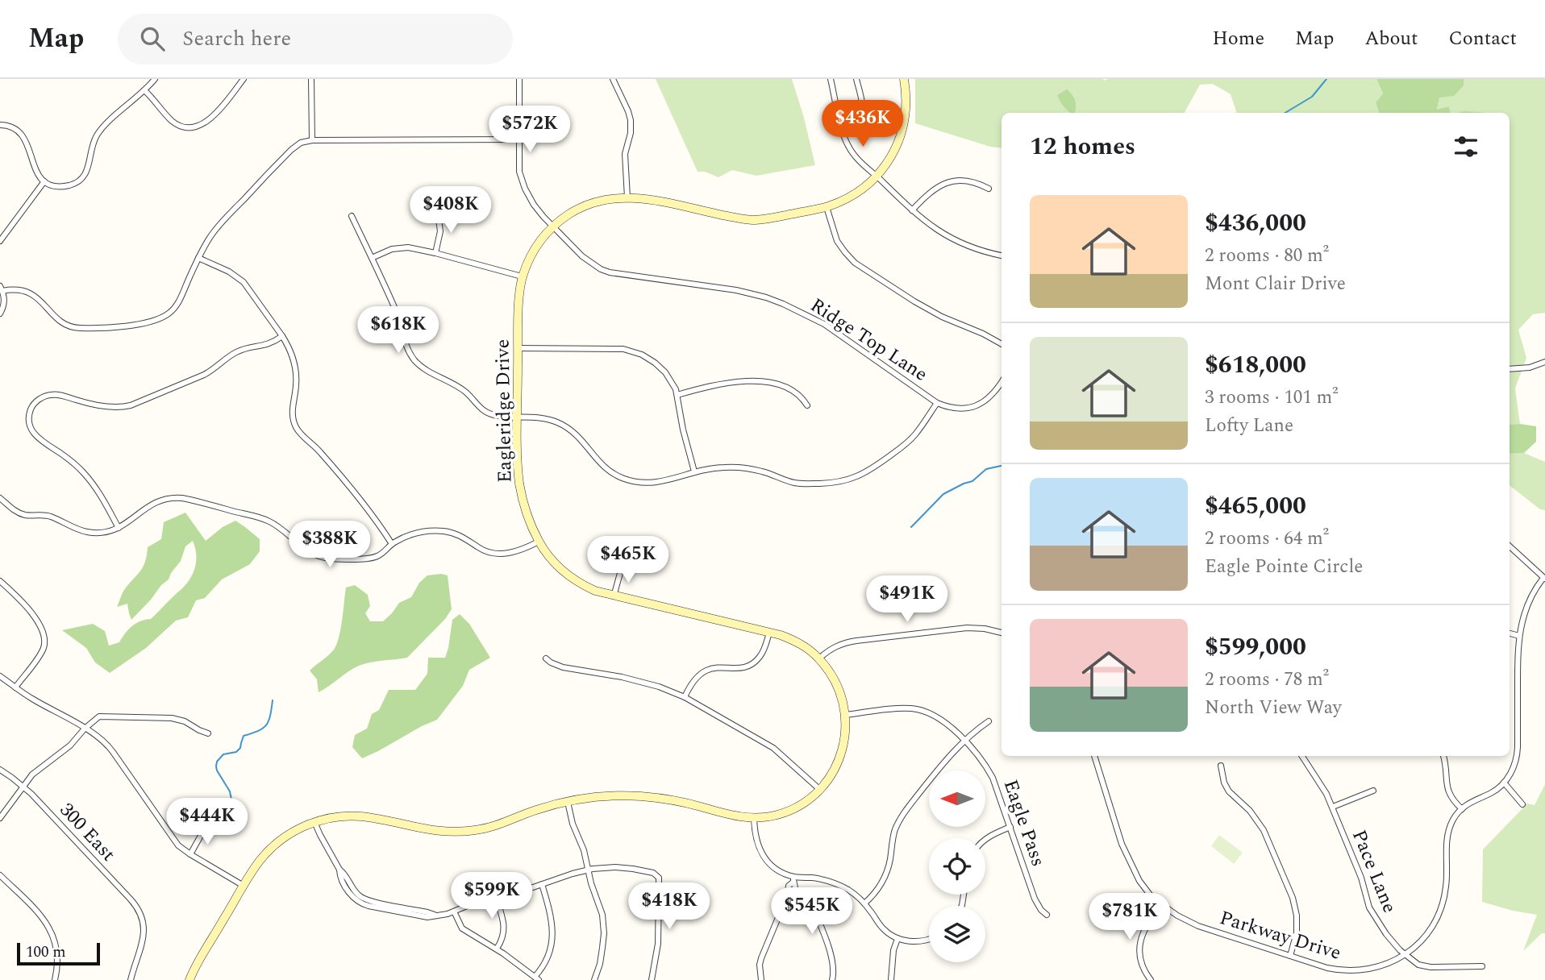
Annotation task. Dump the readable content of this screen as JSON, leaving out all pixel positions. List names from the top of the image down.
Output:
{
  "streets": {
    "main road": ["Eagleridge Drive"],
    "street": [
      "Ridge Top Lane",
      "Eagle Pass",
      "300 East",
      "Pace Lane",
      "Parkway Drive"
    ]
  },
  "crossings": [
    ["Ridge Top Lane", "Eagleridge Drive"],
    ["Eagleridge Drive", "Eagle Pass"],
    ["Pace Lane", "Parkway Drive"]
  ],
  "scale_bar": "100 m",
  "north": "left",
  "page": {
    "header": "Map",
    "search": "Search here",
    "nav": [
      "Home",
      "Map",
      "About",
      "Contact"
    ],
    "price": [
      "$436K",
      "$572K",
      "$408K",
      "$618K",
      "$388K",
      "$465K",
      "$491K",
      "$444K",
      "$599K",
      "$418K",
      "$545K",
      "$781K"
    ],
    "heading": "12 homes",
    "list": [
      {
        "name": "$436,000",
        "note": "2 rooms · 80 m² · Mont Clair Drive"
      },
      {
        "name": "$618,000",
        "note": "3 rooms · 101 m² · Lofty Lane"
      },
      {
        "name": "$465,000",
        "note": "2 rooms · 64 m² · Eagle Pointe Circle"
      },
      {
        "name": "$599,000",
        "note": "2 rooms · 78 m² · North View Way"
      }
    ],
    "scale": "100 m"
  }
}
